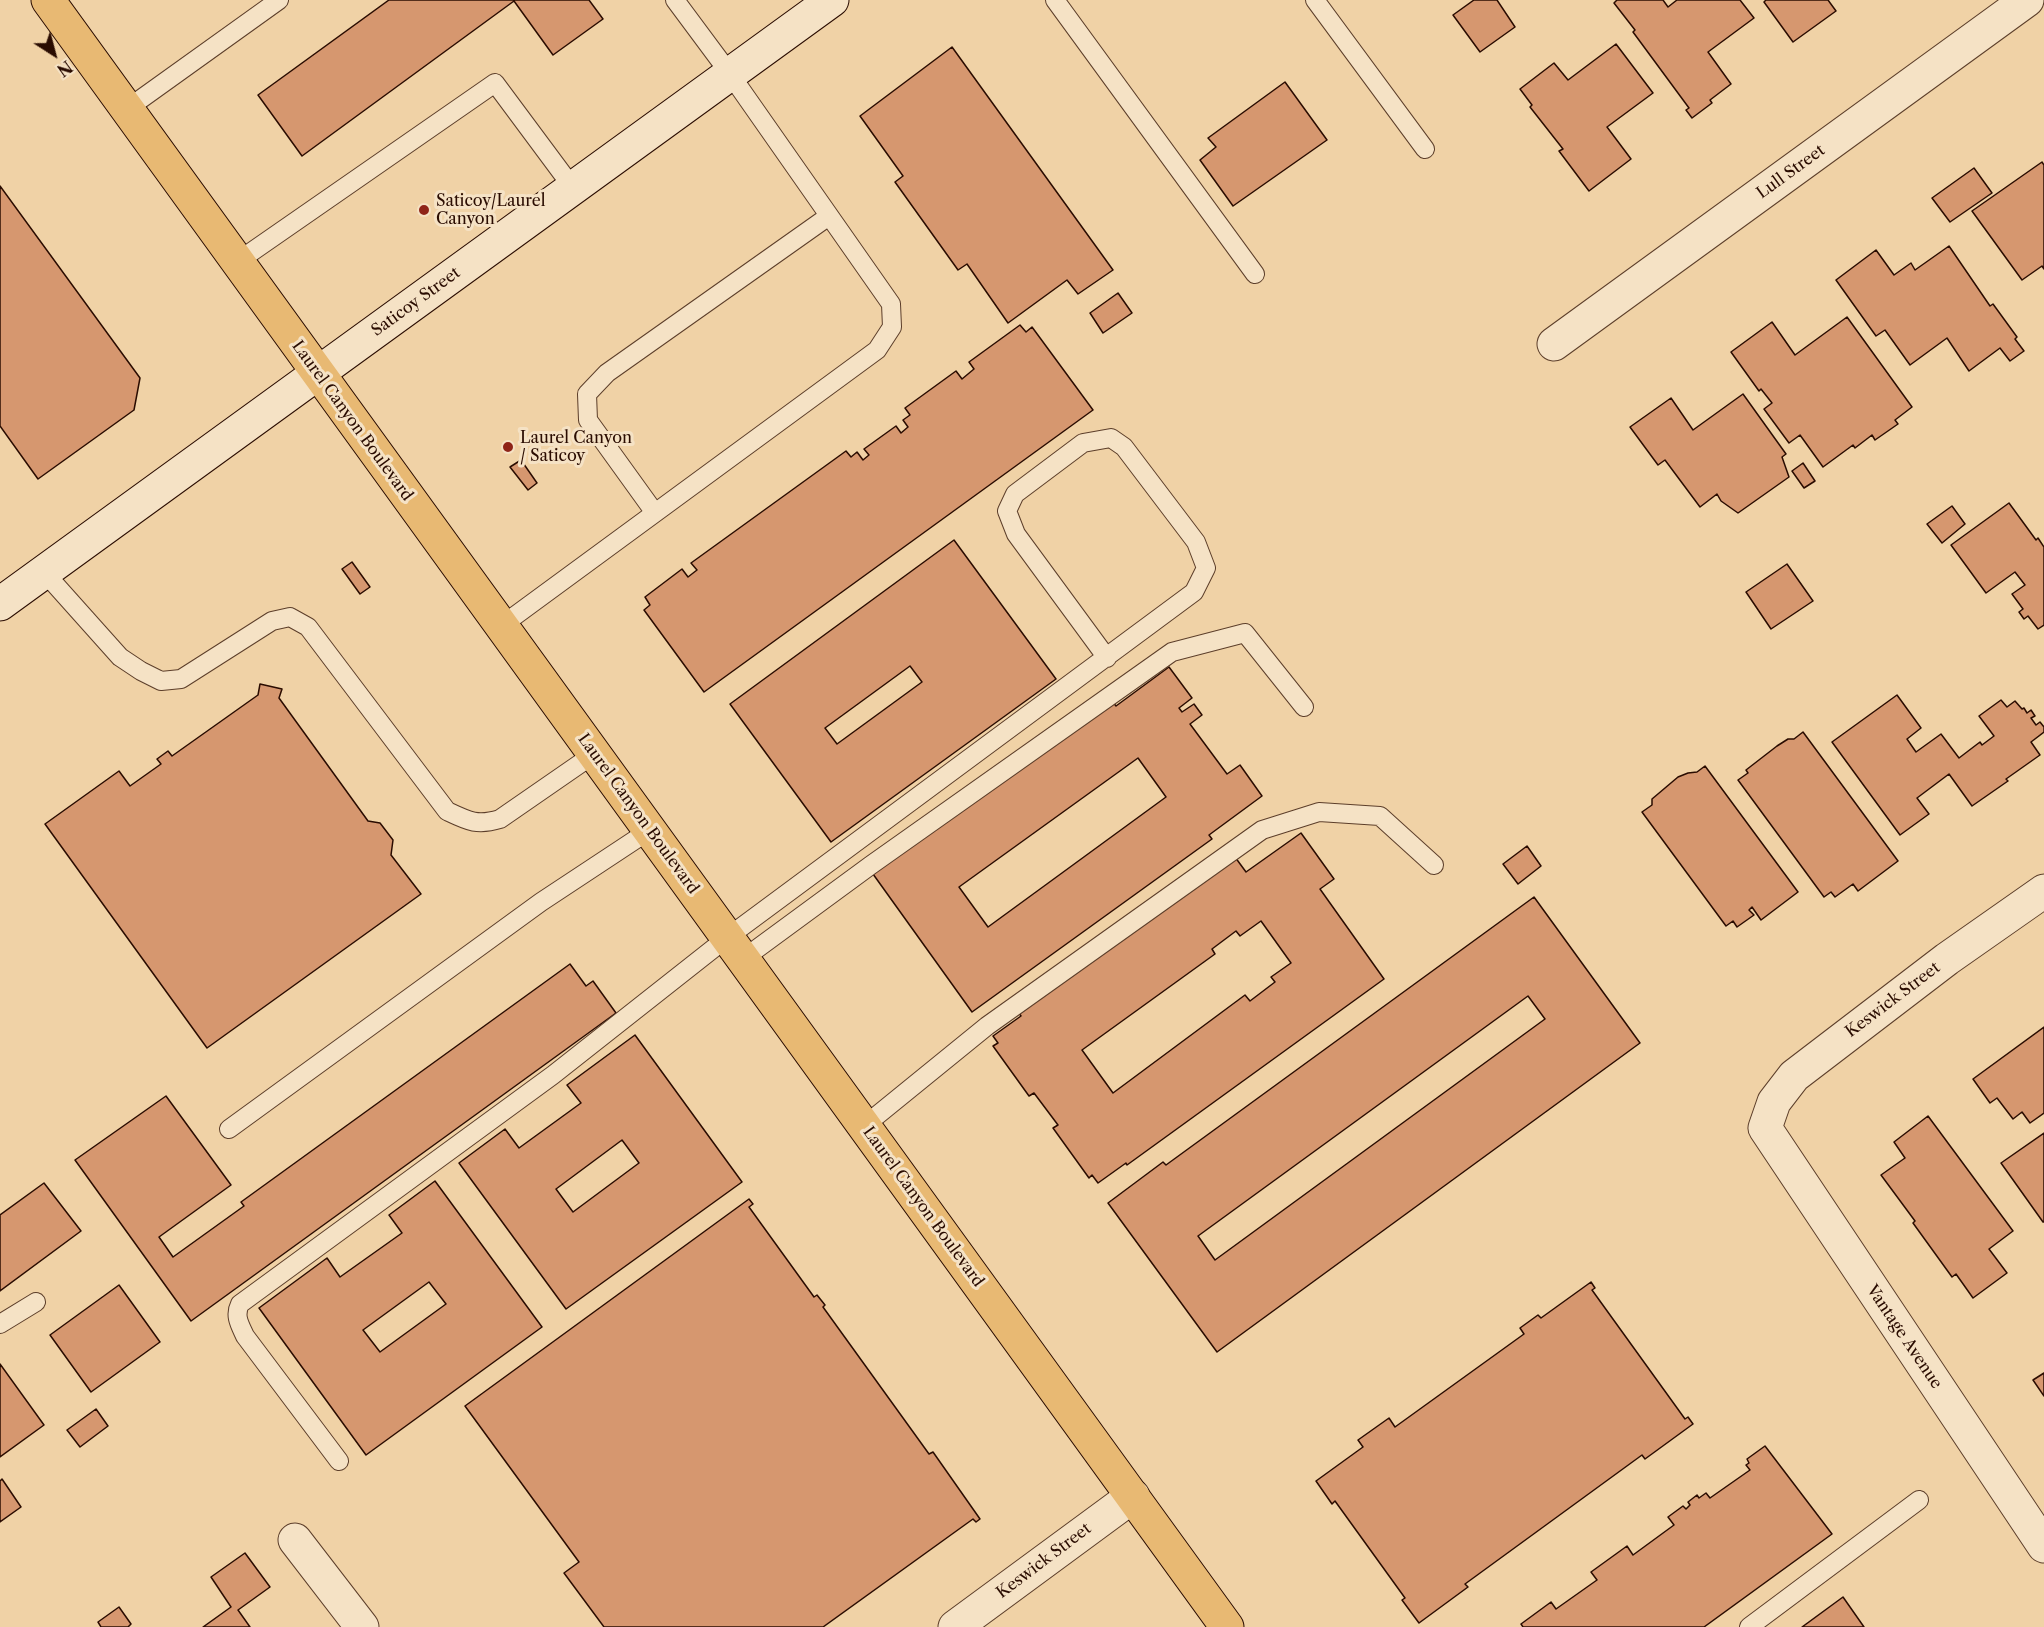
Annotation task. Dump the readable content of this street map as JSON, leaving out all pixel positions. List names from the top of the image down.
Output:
{
  "streets": {
    "main road": ["Laurel Canyon Boulevard"],
    "street": [
      "Lull Street",
      "Saticoy Street",
      "Keswick Street",
      "Vantage Avenue"
    ]
  },
  "crossings": [
    ["Saticoy Street", "Laurel Canyon Boulevard"],
    ["Laurel Canyon Boulevard", "Keswick Street"],
    ["Keswick Street", "Vantage Avenue"]
  ],
  "places": ["Saticoy/Laurel Canyon", "Laurel Canyon / Saticoy"],
  "north": "bottom right"
}
